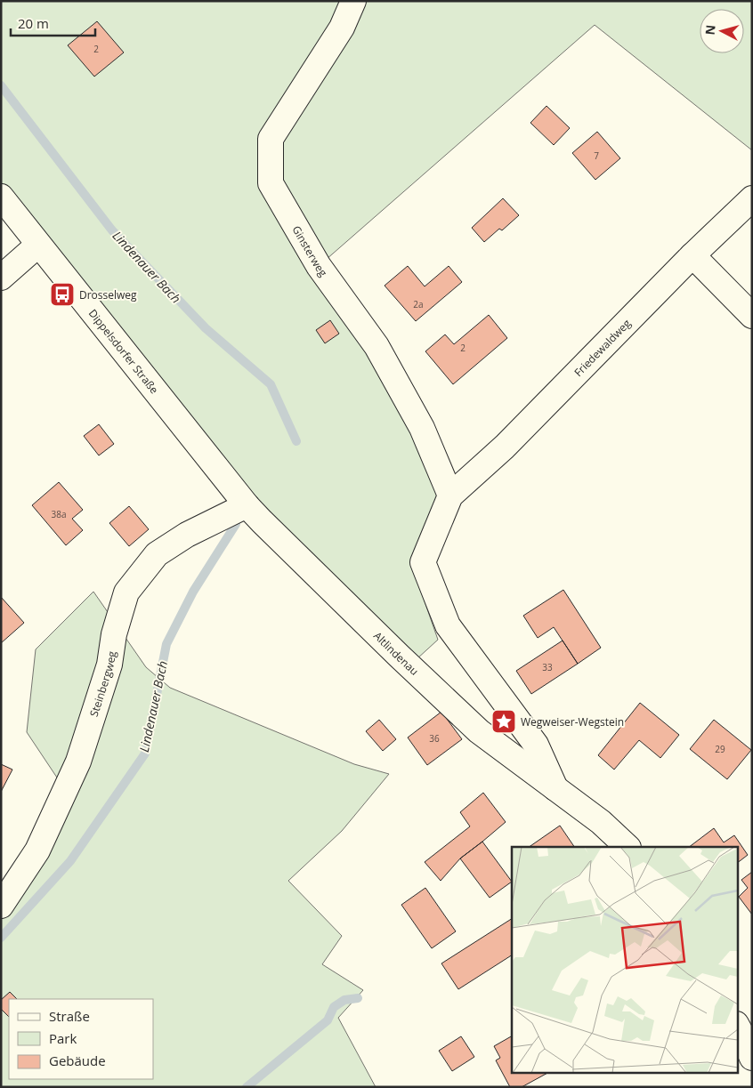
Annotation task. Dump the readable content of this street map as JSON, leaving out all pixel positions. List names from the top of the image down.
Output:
{
  "streets": {
    "street": [
      "Ginsterweg",
      "Friedewaldweg",
      "Dippelsdorfer Straße",
      "Altlindenau",
      "Steinbergweg"
    ]
  },
  "crossings": [
    ["Ginsterweg", "Friedewaldweg"],
    ["Ginsterweg", "Altlindenau"],
    ["Friedewaldweg", "Altlindenau"],
    ["Dippelsdorfer Straße", "Altlindenau"],
    ["Dippelsdorfer Straße", "Steinbergweg"],
    ["Altlindenau", "Steinbergweg"]
  ],
  "water": ["Lindenauer Bach"],
  "places": {
    "bus stop": ["Drosselweg"],
    "place": ["Wegweiser-Wegstein"]
  },
  "house_numbers": [
    "2",
    "7",
    "2a",
    "2",
    "38a",
    "33",
    "36",
    "29"
  ],
  "legend": ["Straße", "Park", "Gebäude"],
  "scale_bar": "20 m",
  "north": "left"
}
